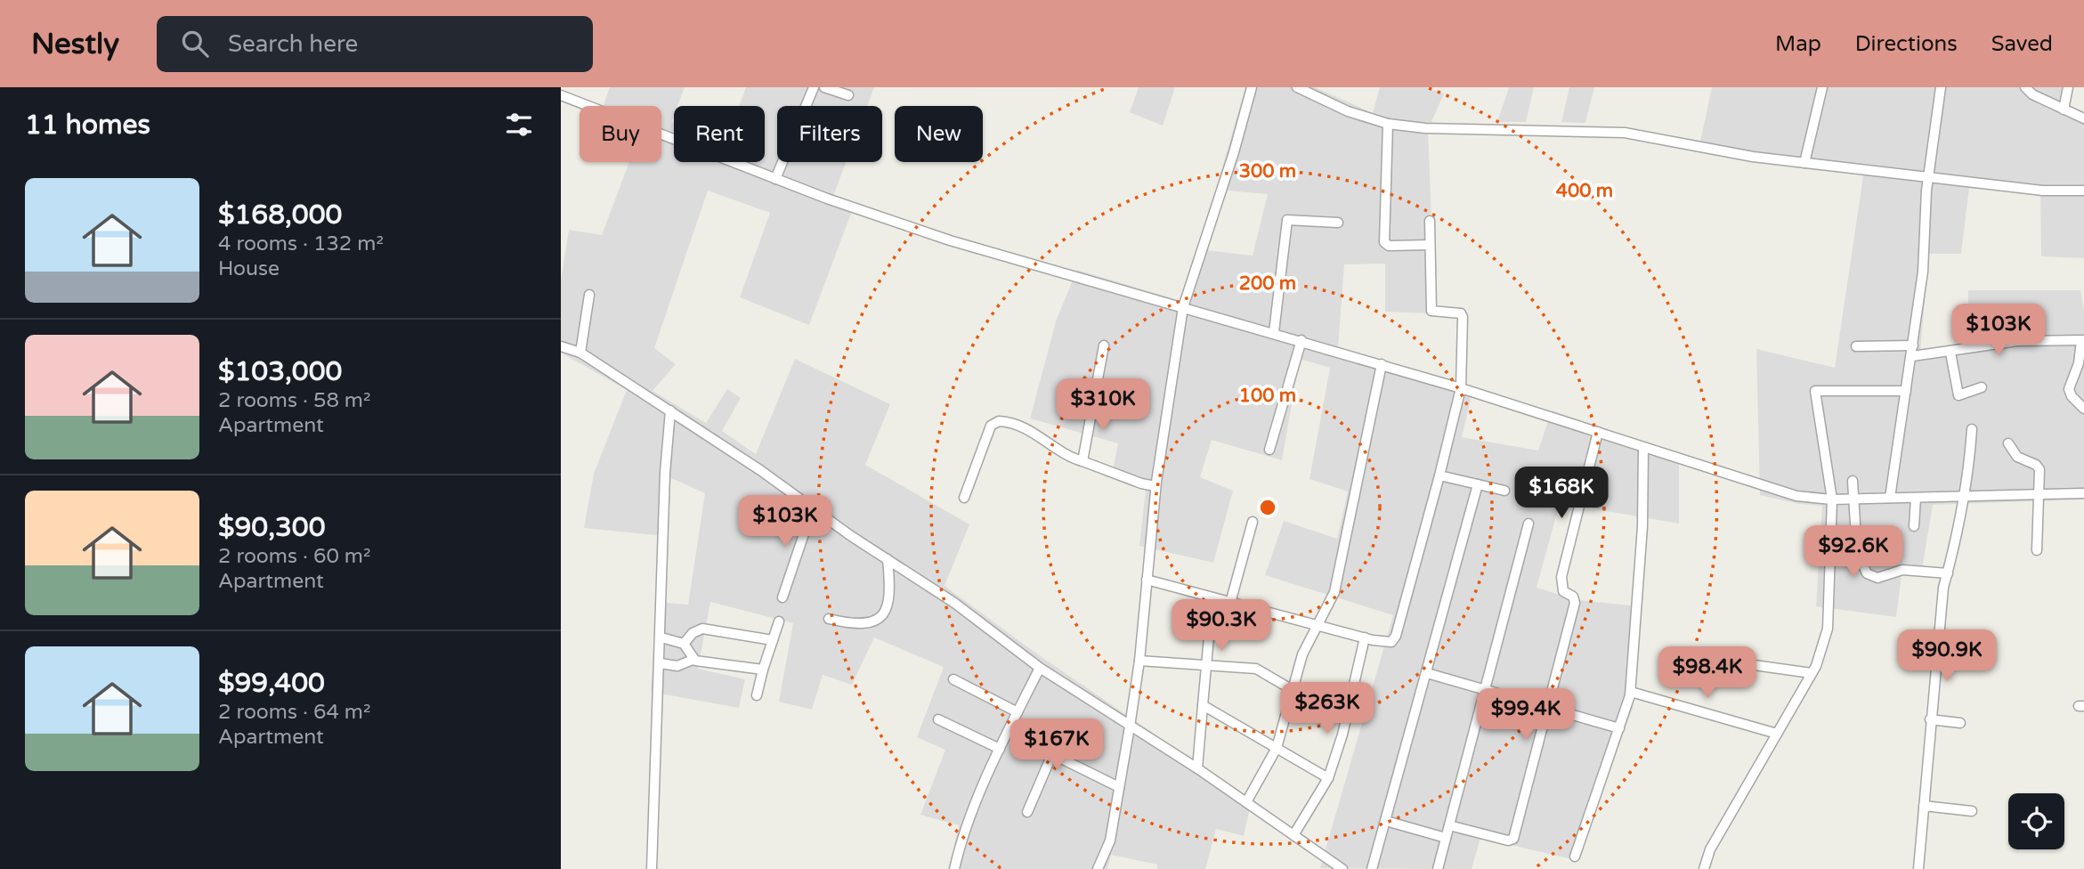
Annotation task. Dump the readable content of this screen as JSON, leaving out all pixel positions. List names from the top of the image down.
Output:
{
  "page": {
    "header": "Nestly",
    "search": "Search here",
    "nav": ["Map", "Directions", "Saved"],
    "heading": "11 homes",
    "chip": [
      "Buy",
      "Rent",
      "Filters",
      "New"
    ],
    "list": [
      {
        "name": "$168,000",
        "note": "4 rooms · 132 m² · House"
      },
      {
        "name": "$103,000",
        "note": "2 rooms · 58 m² · Apartment"
      },
      {
        "name": "$90,300",
        "note": "2 rooms · 60 m² · Apartment"
      },
      {
        "name": "$99,400",
        "note": "2 rooms · 64 m² · Apartment"
      }
    ],
    "price": [
      "$103K",
      "$310K",
      "$168K",
      "$103K",
      "$92.6K",
      "$90.3K",
      "$90.9K",
      "$98.4K",
      "$263K",
      "$99.4K",
      "$167K"
    ]
  },
  "rings": [
    "300 m",
    "400 m",
    "200 m",
    "100 m"
  ]
}
